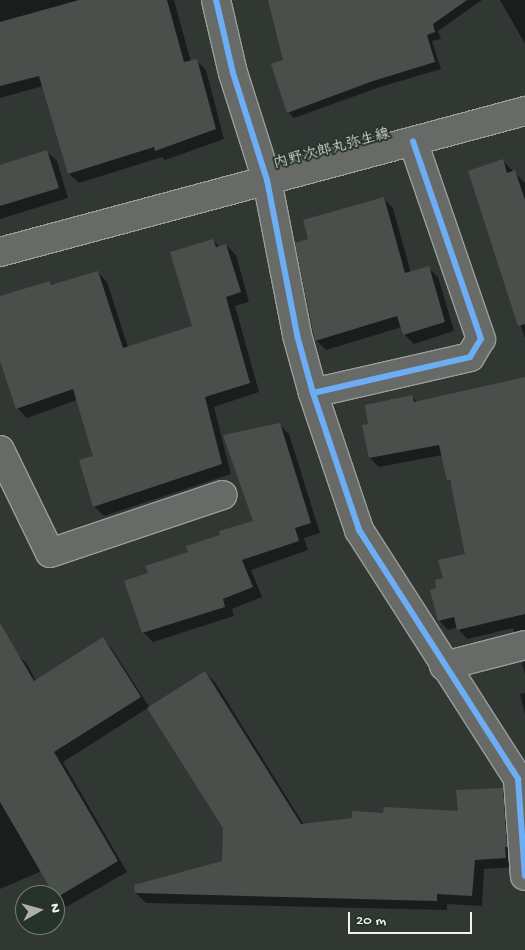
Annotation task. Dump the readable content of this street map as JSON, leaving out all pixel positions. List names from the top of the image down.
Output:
{
  "streets": {
    "street": ["内野次郎丸弥生線"]
  },
  "scale_bar": "20 m",
  "north": "right"
}
